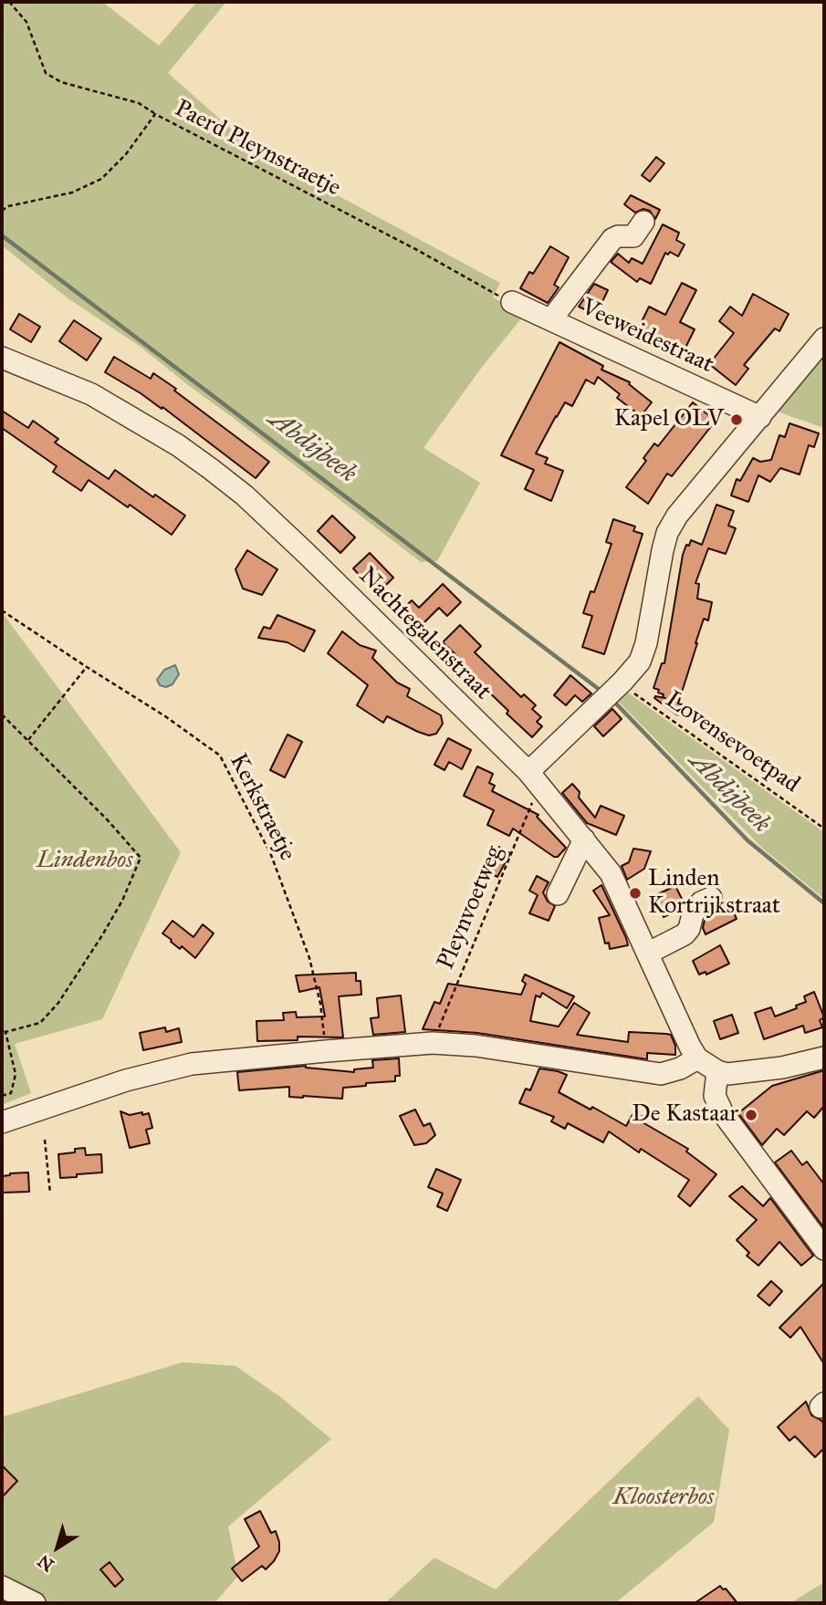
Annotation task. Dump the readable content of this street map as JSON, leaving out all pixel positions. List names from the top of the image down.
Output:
{
  "streets": {
    "street": ["Veeweidestraat", "Nachtegalenstraat"],
    "path": [
      "Paerd Pleynstraetje",
      "Lovensevoetpad",
      "Kerkstraetje",
      "Pleynvoetweg"
    ]
  },
  "crossings": [
    ["Paerd Pleynstraetje", "Veeweidestraat"],
    ["Nachtegalenstraat", "Pleynvoetweg"]
  ],
  "water": ["Abdijbeek"],
  "parks": ["Lindenbos", "Kloosterbos"],
  "places": ["Kapel OLV", "Linden Kortrijkstraat", "De Kastaar"],
  "north": "bottom left"
}
